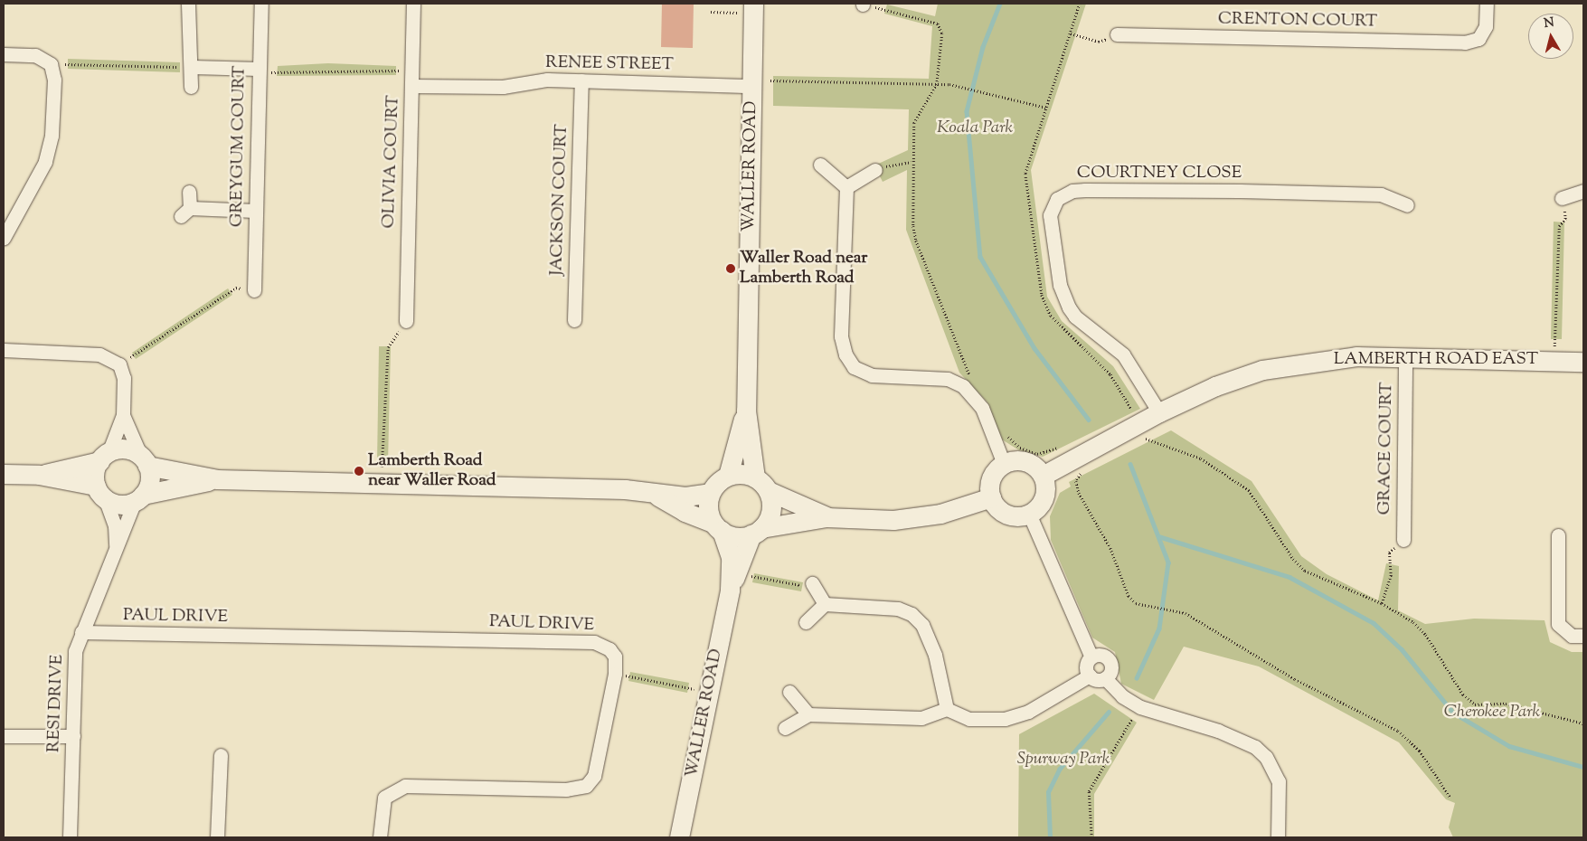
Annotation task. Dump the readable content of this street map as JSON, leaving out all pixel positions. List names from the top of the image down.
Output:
{
  "streets": {
    "street": [
      "CRENTON COURT",
      "RENEE STREET",
      "GREYGUM COURT",
      "OLIVIA COURT",
      "WALLER ROAD",
      "COURTNEY CLOSE",
      "JACKSON COURT",
      "LAMBERTH ROAD EAST",
      "GRACE COURT",
      "PAUL DRIVE",
      "RESI DRIVE"
    ]
  },
  "crossings": [
    ["RENEE STREET", "OLIVIA COURT"],
    ["RENEE STREET", "WALLER ROAD"],
    ["RENEE STREET", "JACKSON COURT"],
    ["COURTNEY CLOSE", "LAMBERTH ROAD EAST"],
    ["LAMBERTH ROAD EAST", "GRACE COURT"],
    ["PAUL DRIVE", "RESI DRIVE"]
  ],
  "parks": ["Koala Park", "Cherokee Park", "Spurway Park"],
  "places": ["Waller Road near Lamberth Road", "Lamberth Road near Waller Road"],
  "north": "top"
}
